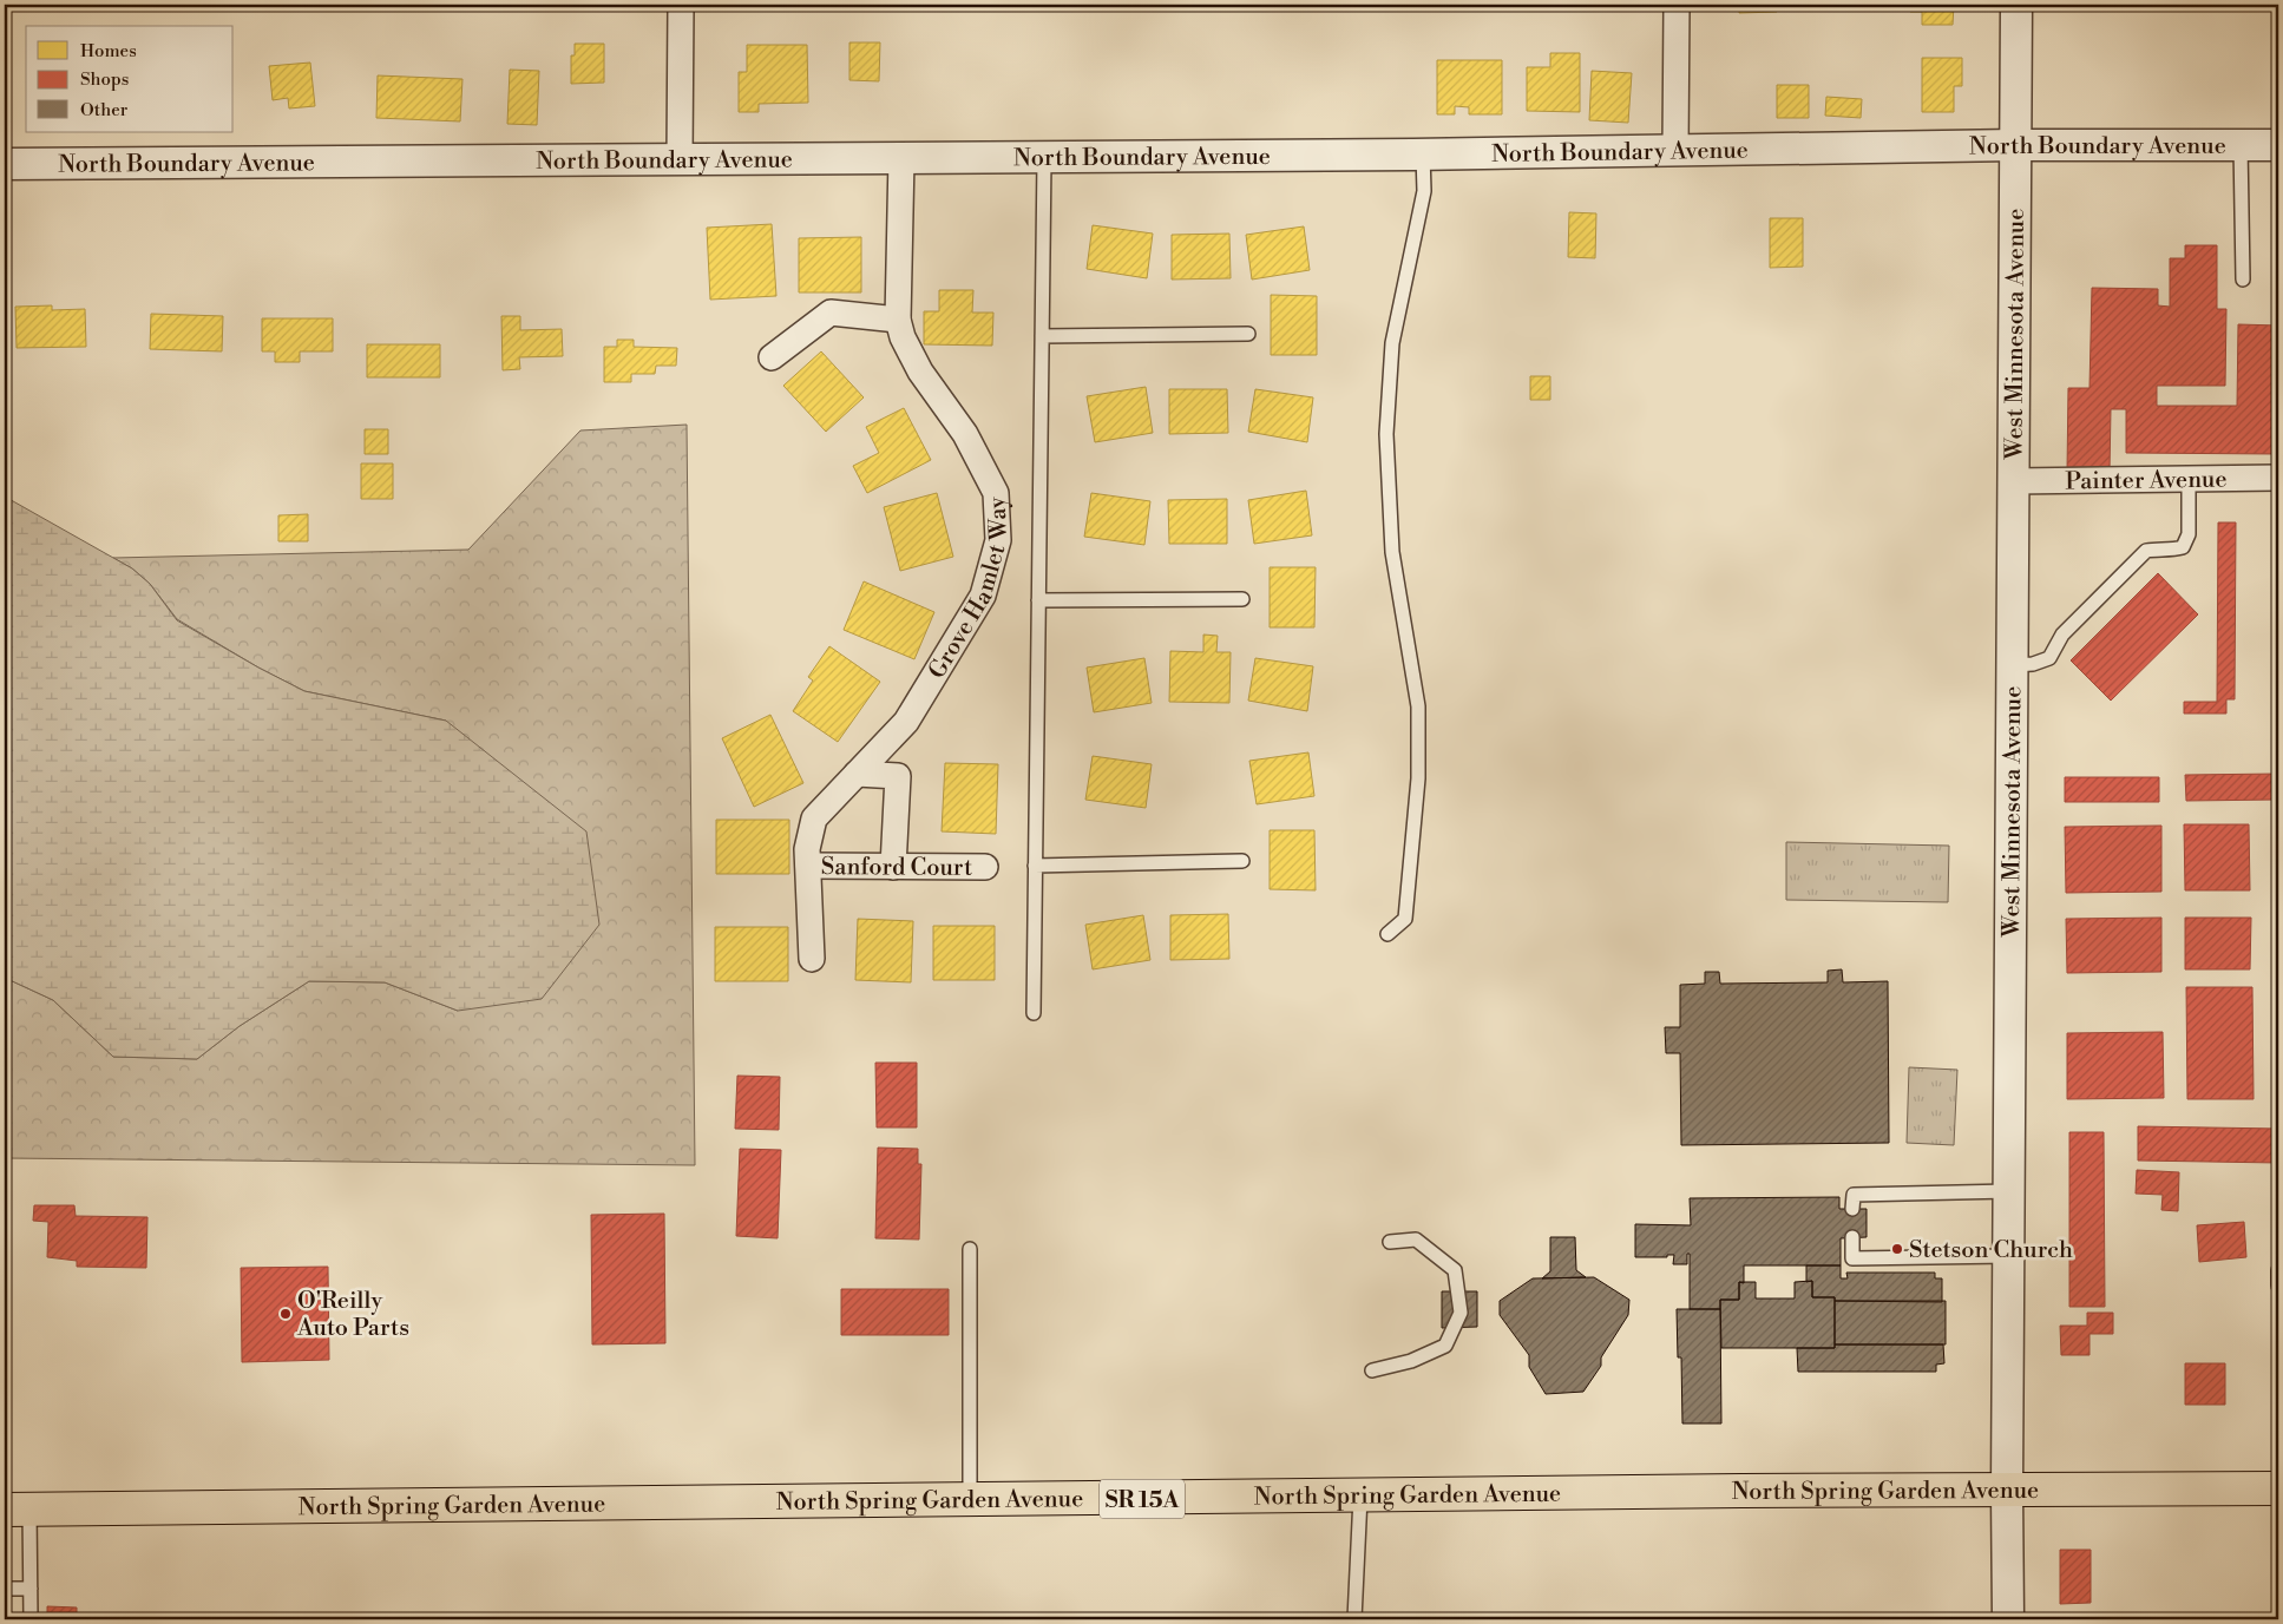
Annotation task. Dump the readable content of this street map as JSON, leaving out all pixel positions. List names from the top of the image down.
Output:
{
  "streets": {
    "highway": ["North Spring Garden Avenue", "SR 15A"],
    "street": [
      "North Boundary Avenue",
      "West Minnesota Avenue",
      "Painter Avenue",
      "Grove Hamlet Way",
      "Sanford Court"
    ]
  },
  "crossings": [
    ["North Boundary Avenue", "West Minnesota Avenue"],
    ["North Boundary Avenue", "Grove Hamlet Way"],
    ["West Minnesota Avenue", "Painter Avenue"],
    ["West Minnesota Avenue", "North Spring Garden Avenue"],
    ["Grove Hamlet Way", "Sanford Court"]
  ],
  "places": ["Stetson Church", "O'Reilly Auto Parts"],
  "legend": ["Homes", "Shops", "Other"]
}
